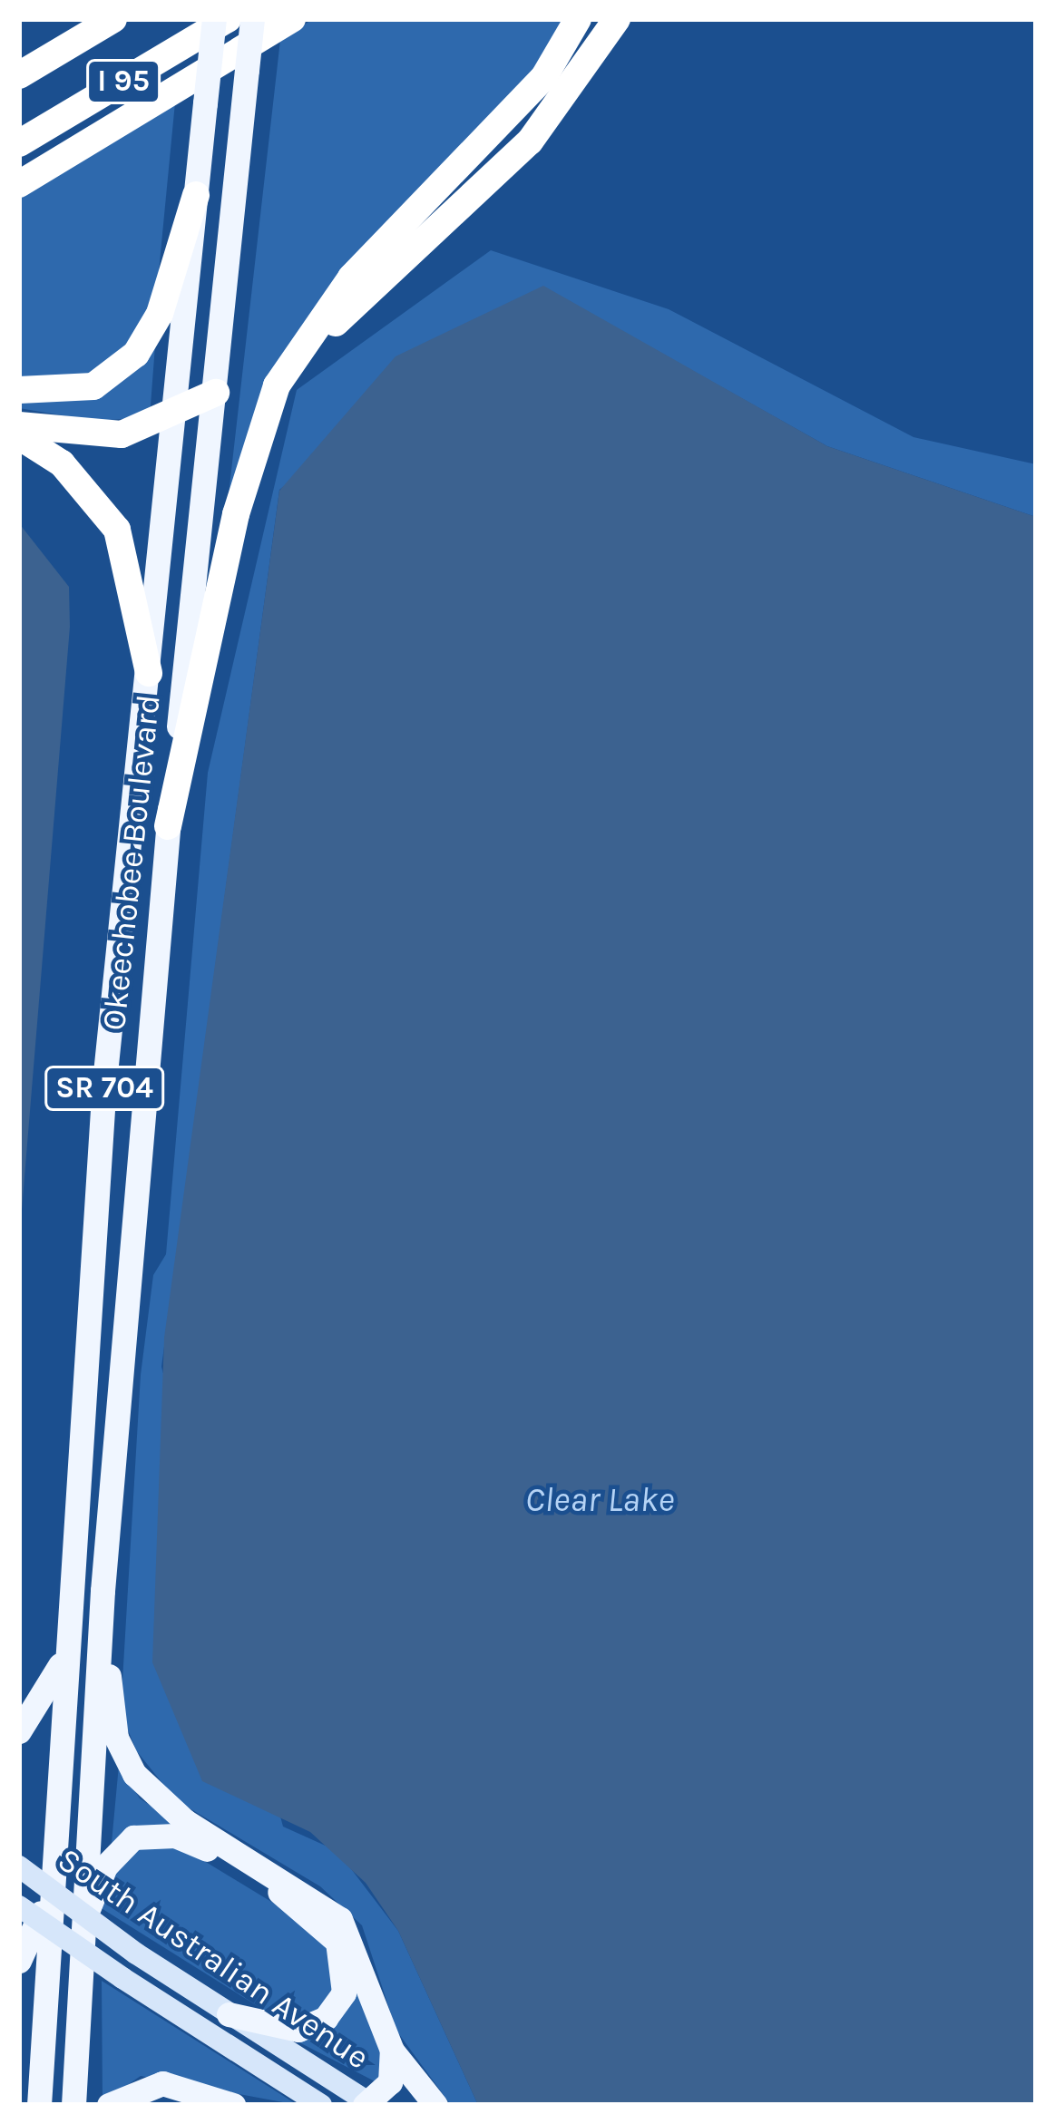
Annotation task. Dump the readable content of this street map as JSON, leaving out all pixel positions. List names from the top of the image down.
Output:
{
  "streets": {
    "highway": ["I 95"],
    "main road": ["Okeechobee Boulevard", "SR 704", "South Australian Avenue"]
  },
  "water": ["Clear Lake"]
}
